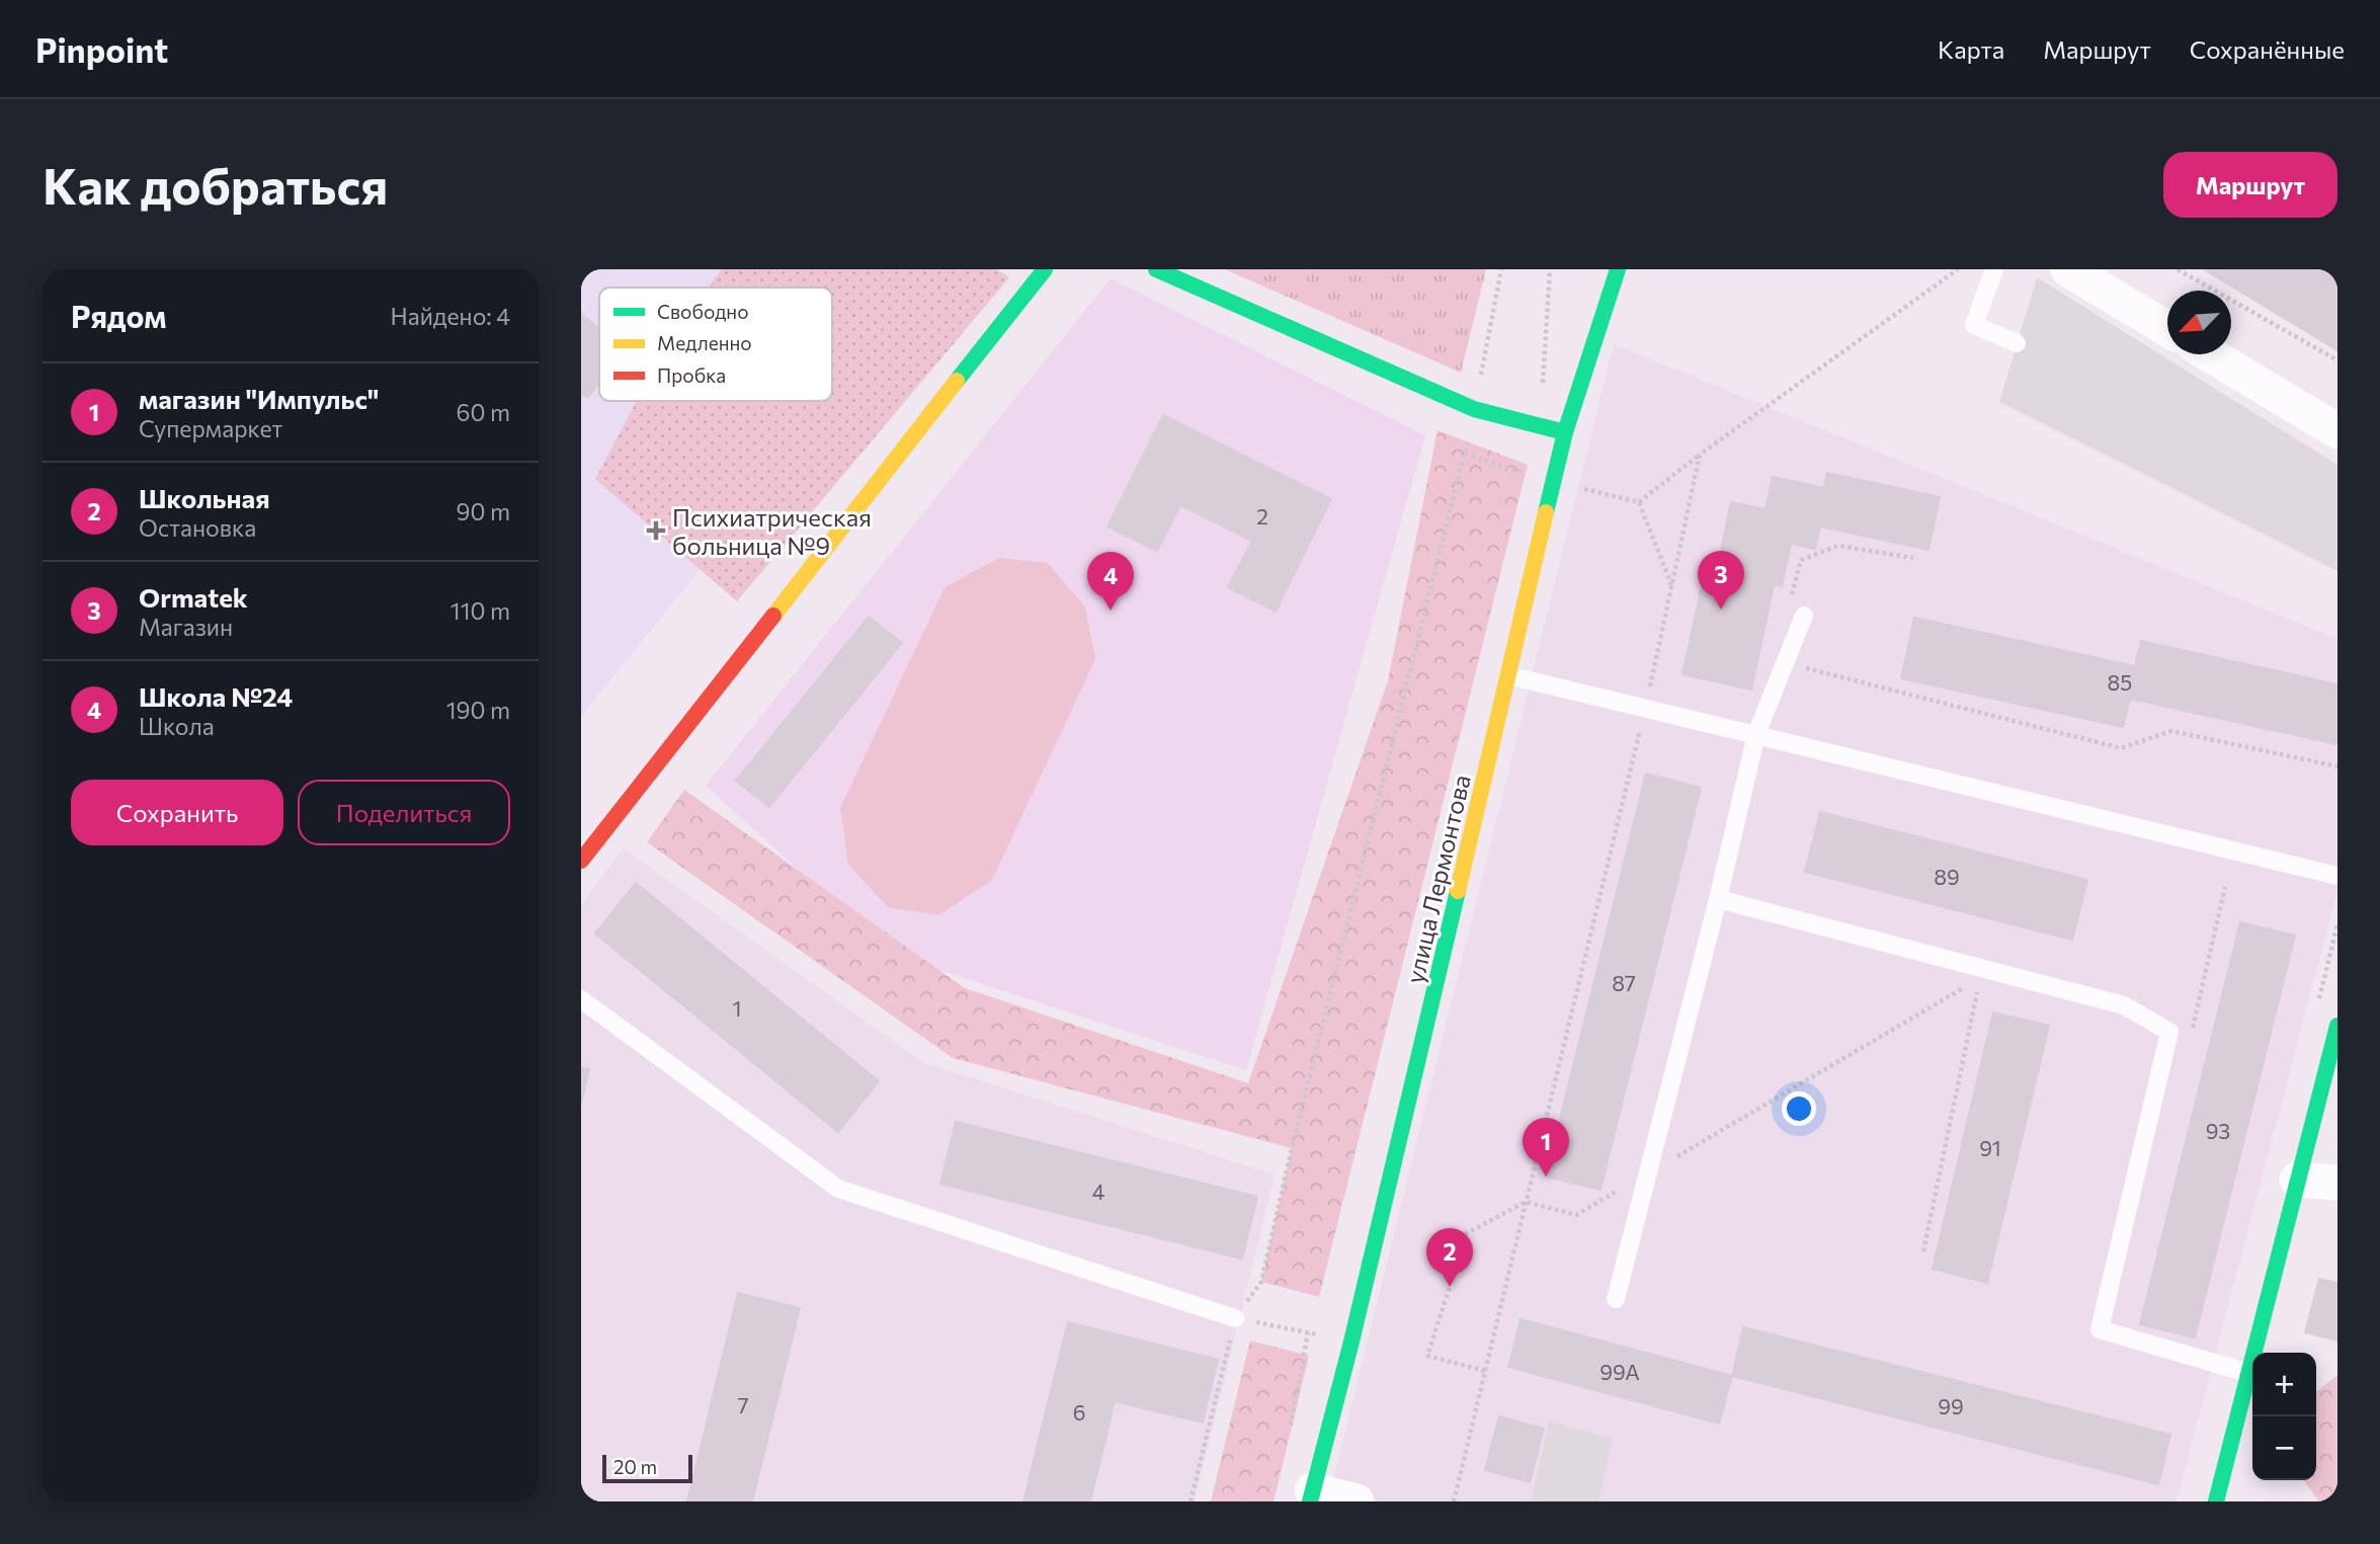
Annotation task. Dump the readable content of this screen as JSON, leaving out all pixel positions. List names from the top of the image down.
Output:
{
  "streets": {
    "street": ["улица Лермонтова"]
  },
  "places": {
    "health": ["Психиатрическая больница №9"]
  },
  "house_numbers": [
    "2",
    "85",
    "89",
    "87",
    "1",
    "93",
    "91",
    "4",
    "99А",
    "7",
    "99",
    "6"
  ],
  "legend": ["Свободно", "Медленно", "Пробка"],
  "scale_bar": "20 m",
  "north": "bottom left",
  "page": {
    "header": "Pinpoint",
    "nav": ["Карта", "Маршрут", "Сохранённые"],
    "buttons": [
      "Маршрут",
      ["Сохранить", "Поделиться"]
    ],
    "title": "Как добраться",
    "heading": ["Рядом", "Найдено: 4"],
    "list": [
      {
        "mark": "1",
        "name": "магазин \"Импульс\"",
        "note": "Супермаркет",
        "value": "60 m"
      },
      {
        "mark": "2",
        "name": "Школьная",
        "note": "Остановка",
        "value": "90 m"
      },
      {
        "mark": "3",
        "name": "Ormatek",
        "note": "Магазин",
        "value": "110 m"
      },
      {
        "mark": "4",
        "name": "Школа №24",
        "note": "Школа",
        "value": "190 m"
      }
    ],
    "pins": [
      "3",
      "4",
      "1",
      "2"
    ],
    "map_buttons": ["+", "−"],
    "scale": "20 m"
  }
}
